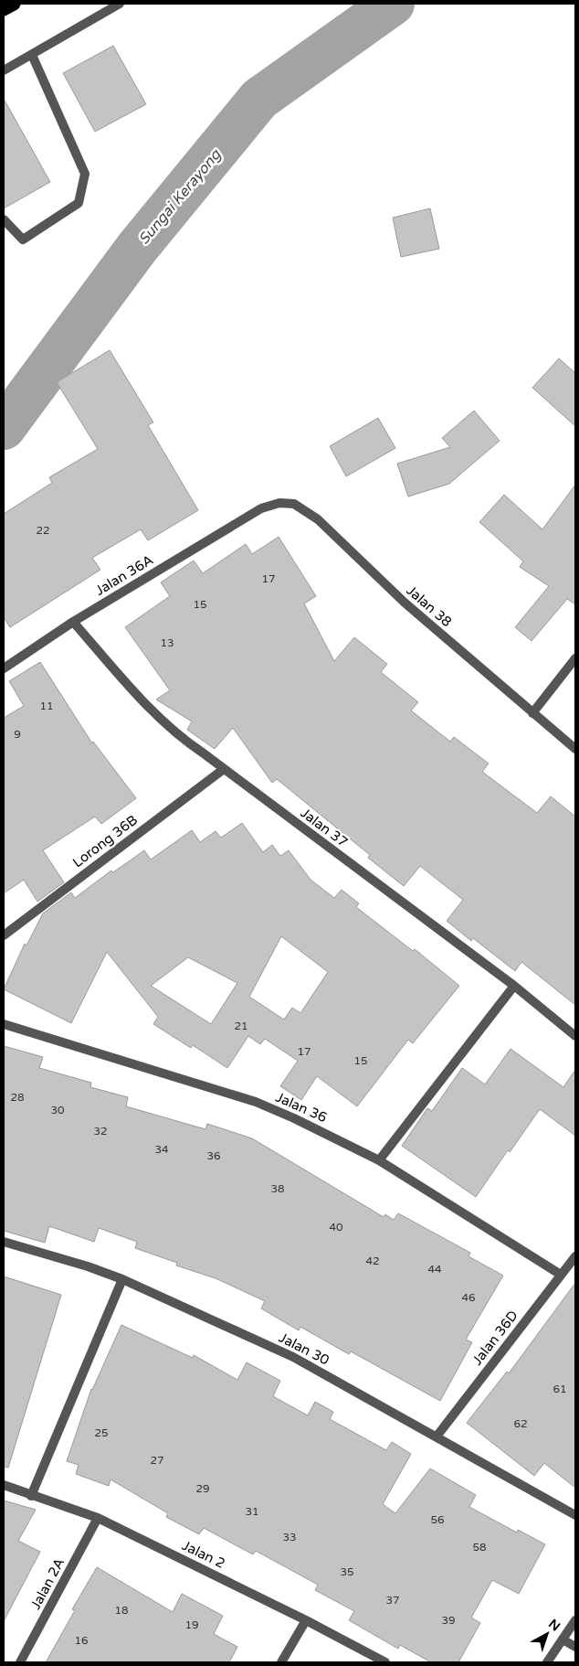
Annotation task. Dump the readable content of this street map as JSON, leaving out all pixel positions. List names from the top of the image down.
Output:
{
  "streets": {
    "street": [
      "Jalan 36A",
      "Jalan 38",
      "Jalan 37",
      "Lorong 36B",
      "Jalan 36",
      "Jalan 36D",
      "Jalan 30",
      "Jalan 2",
      "Jalan 2A"
    ]
  },
  "crossings": [
    ["Jalan 36A", "Jalan 38"],
    ["Jalan 36A", "Jalan 37"],
    ["Jalan 37", "Lorong 36B"],
    ["Jalan 36", "Jalan 36D"],
    ["Jalan 36D", "Jalan 30"],
    ["Jalan 2", "Jalan 2A"]
  ],
  "water": ["Sungai Kerayong"],
  "house_numbers": [
    "22",
    "17",
    "15",
    "13",
    "11",
    "9",
    "21",
    "17",
    "15",
    "28",
    "30",
    "32",
    "34",
    "36",
    "38",
    "40",
    "42",
    "44",
    "46",
    "61",
    "62",
    "25",
    "27",
    "29",
    "31",
    "56",
    "33",
    "58",
    "35",
    "37",
    "18",
    "39",
    "19",
    "16"
  ],
  "north": "top right"
}
